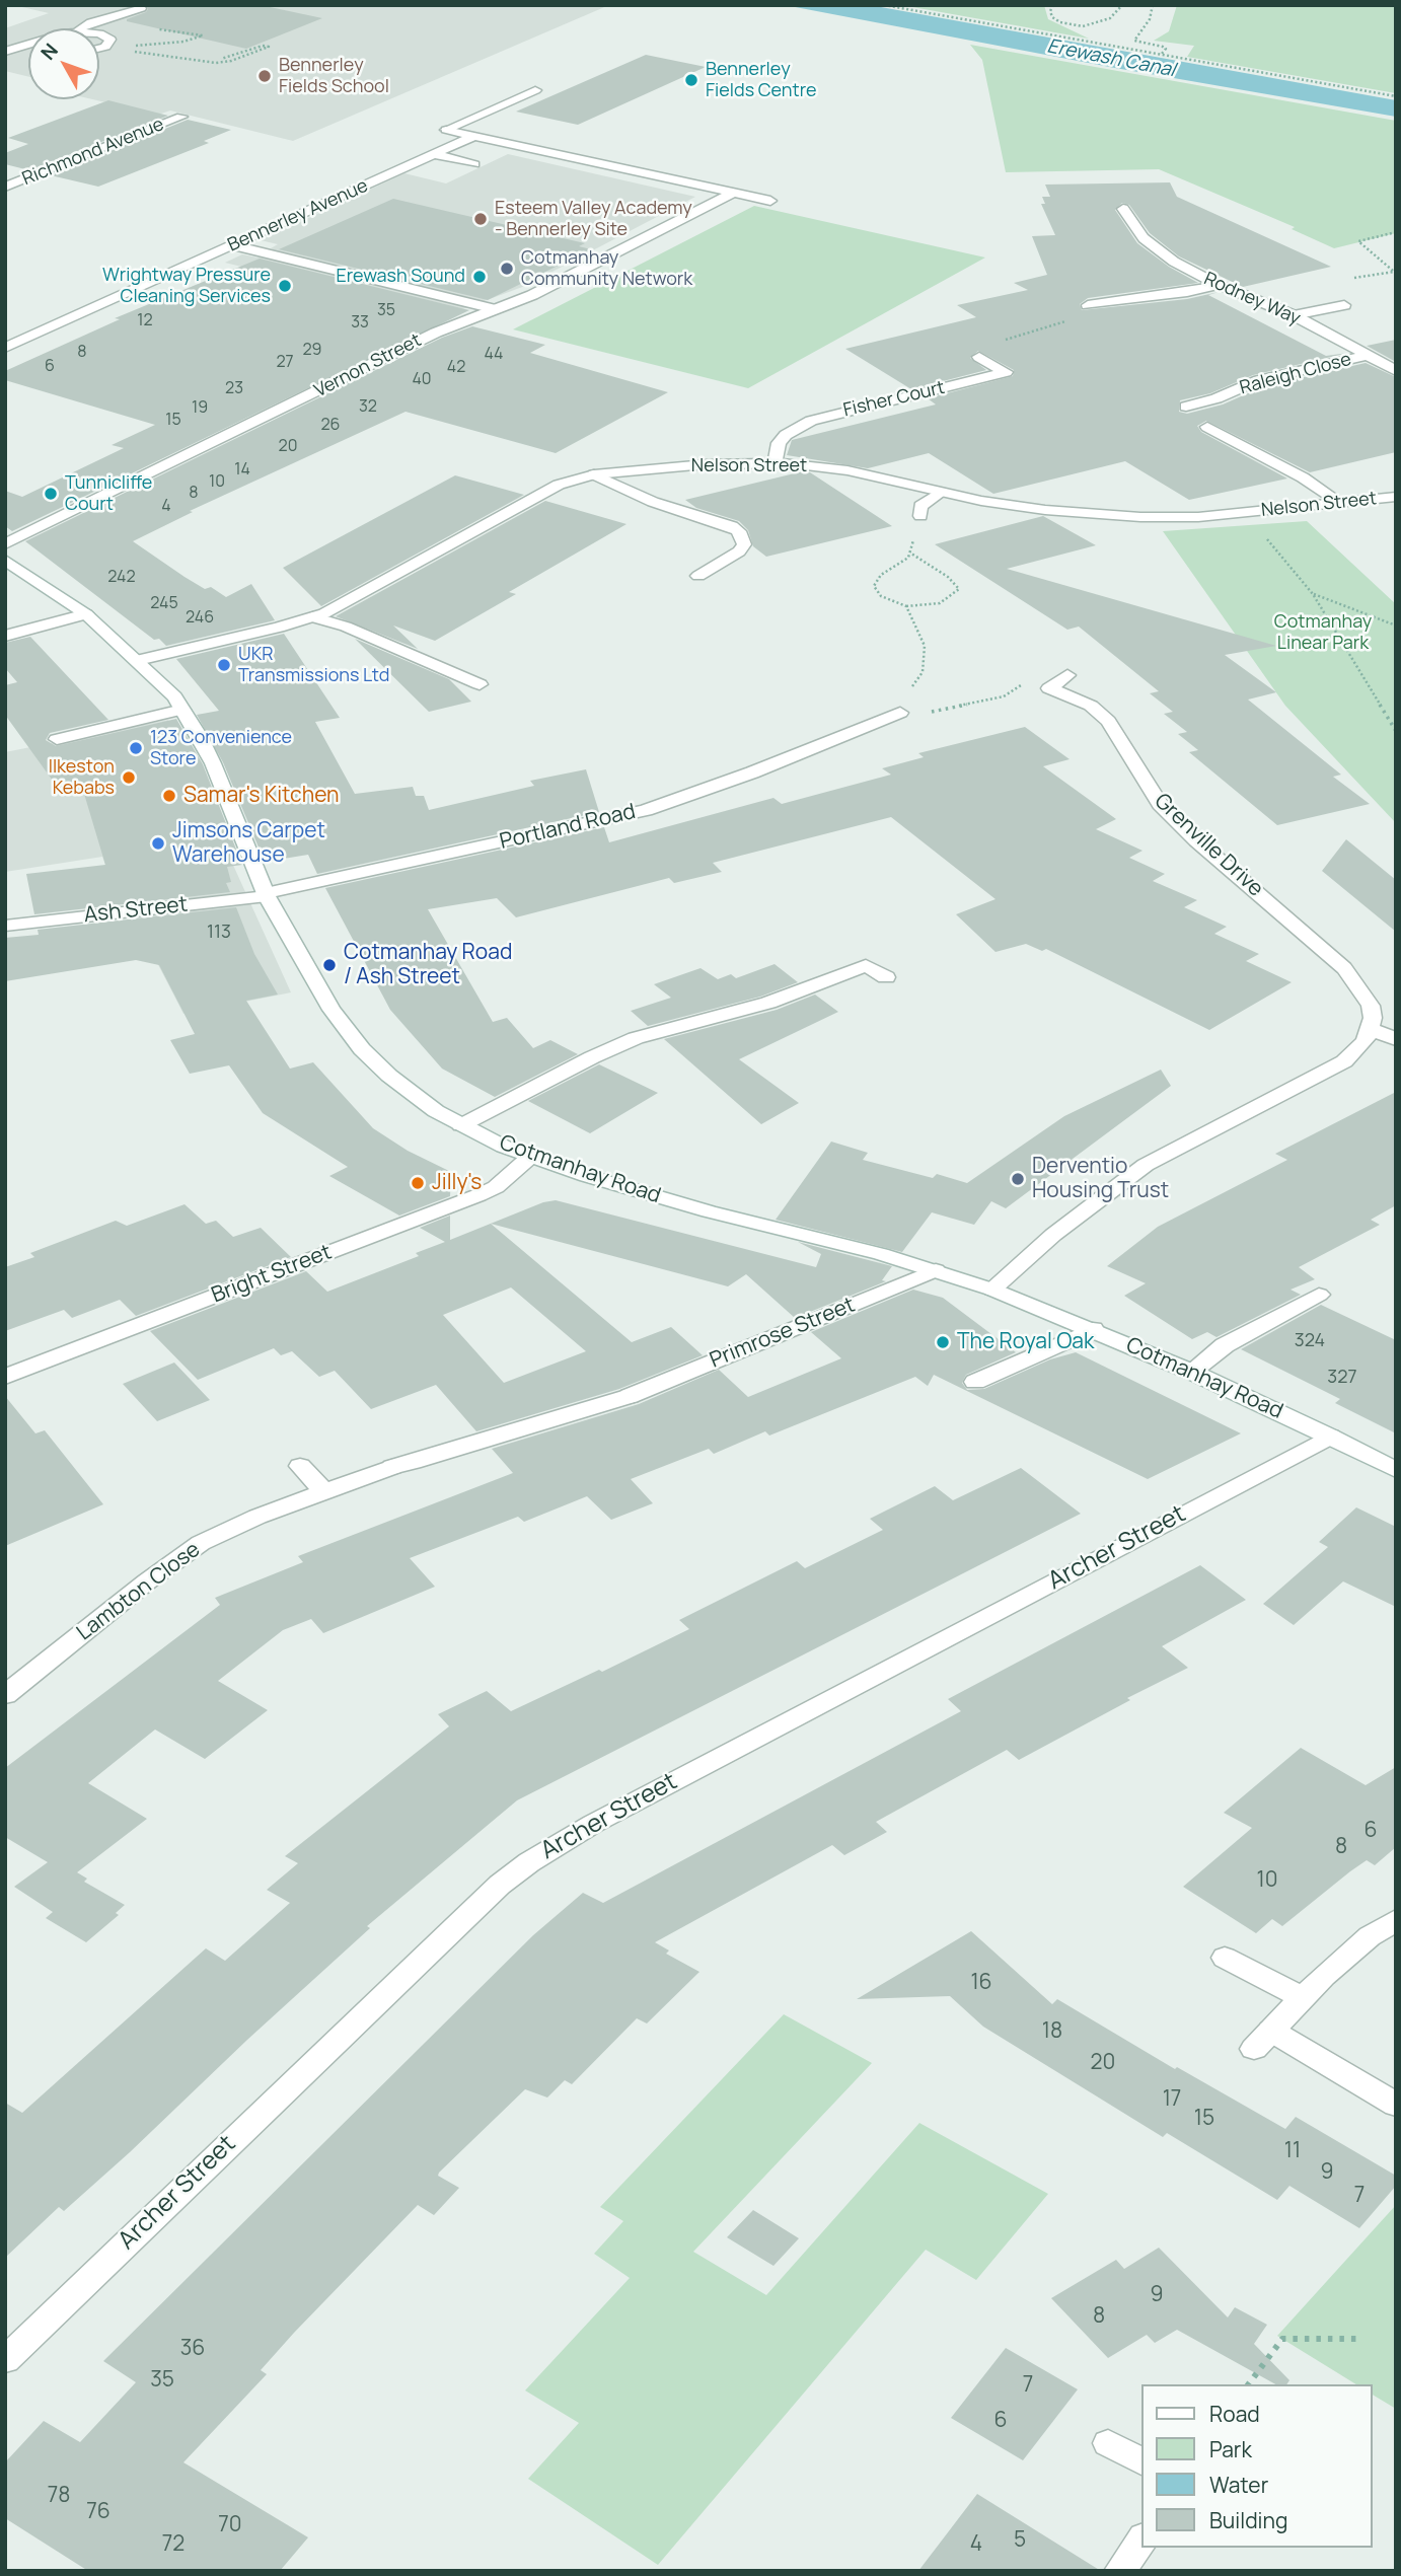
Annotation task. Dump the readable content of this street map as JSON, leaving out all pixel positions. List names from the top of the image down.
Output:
{
  "streets": {
    "street": [
      "Richmond Avenue",
      "Bennerley Avenue",
      "Rodney Way",
      "Vernon Street",
      "Raleigh Close",
      "Fisher Court",
      "Nelson Street",
      "Portland Road",
      "Grenville Drive",
      "Ash Street",
      "Cotmanhay Road",
      "Bright Street",
      "Primrose Street",
      "Archer Street",
      "Lambton Close"
    ]
  },
  "crossings": [
    ["Rodney Way", "Raleigh Close"],
    ["Fisher Court", "Nelson Street"],
    ["Nelson Street", "Cotmanhay Road"],
    ["Portland Road", "Ash Street"],
    ["Portland Road", "Cotmanhay Road"],
    ["Ash Street", "Cotmanhay Road"],
    ["Cotmanhay Road", "Bright Street"],
    ["Cotmanhay Road", "Primrose Street"],
    ["Cotmanhay Road", "Archer Street"],
    ["Primrose Street", "Lambton Close"]
  ],
  "water": ["Erewash Canal"],
  "parks": ["Cotmanhay Linear Park"],
  "places": [
    "Bennerley Fields School",
    "Bennerley Fields Centre",
    "Esteem Valley Academy - Bennerley Site",
    "Cotmanhay Community Network",
    "Erewash Sound",
    "Wrightway Pressure Cleaning Services",
    "Tunnicliffe Court",
    "UKR Transmissions Ltd",
    "123 Convenience Store",
    "Ilkeston Kebabs",
    "Samar's Kitchen",
    "Jimsons Carpet Warehouse",
    "Cotmanhay Road / Ash Street",
    "Derventio Housing Trust",
    "Jilly's",
    "The Royal Oak"
  ],
  "house_numbers": [
    "35",
    "12",
    "33",
    "29",
    "8",
    "44",
    "27",
    "6",
    "42",
    "40",
    "23",
    "32",
    "19",
    "15",
    "26",
    "20",
    "14",
    "10",
    "8",
    "4",
    "242",
    "245",
    "246",
    "113",
    "324",
    "327",
    "6",
    "8",
    "10",
    "16",
    "18",
    "20",
    "17",
    "15",
    "11",
    "9",
    "7",
    "9",
    "8",
    "36",
    "35",
    "7",
    "6",
    "78",
    "76",
    "70",
    "5",
    "72",
    "4"
  ],
  "legend": [
    "Road",
    "Park",
    "Water",
    "Building"
  ],
  "north": "top left"
}
